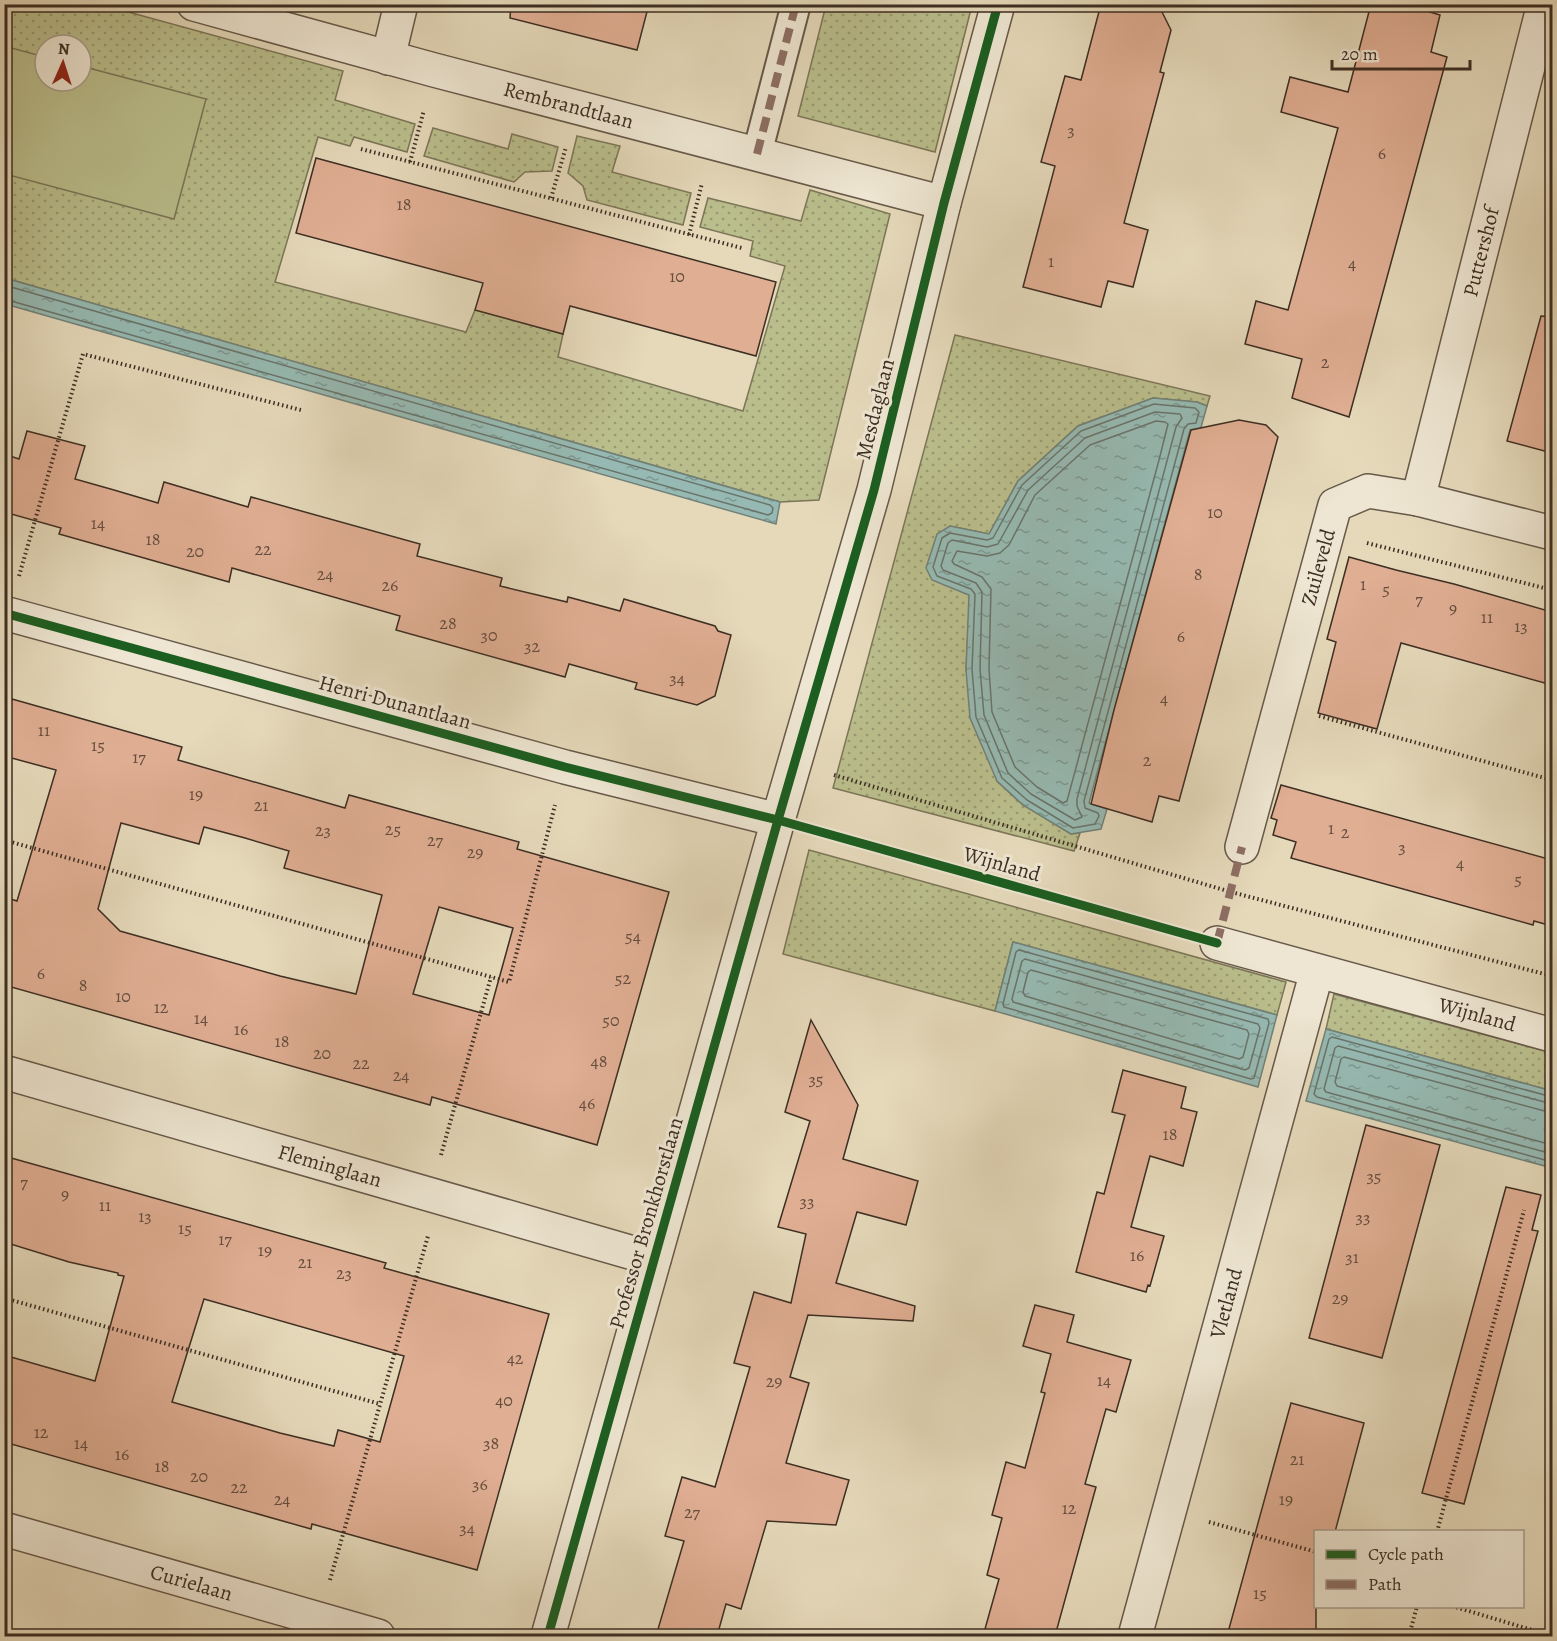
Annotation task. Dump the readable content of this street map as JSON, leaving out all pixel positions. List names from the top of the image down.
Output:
{
  "streets": {
    "street": [
      "Rembrandtlaan",
      "Puttershof",
      "Mesdaglaan",
      "Zuileveld",
      "Henri Dunantlaan",
      "Wijnland",
      "Fleminglaan",
      "Professor Bronkhorstlaan",
      "Vletland",
      "Curielaan"
    ]
  },
  "crossings": [
    ["Rembrandtlaan", "Mesdaglaan"],
    ["Puttershof", "Zuileveld"],
    ["Mesdaglaan", "Henri Dunantlaan"],
    ["Mesdaglaan", "Professor Bronkhorstlaan"],
    ["Henri Dunantlaan", "Professor Bronkhorstlaan"],
    ["Wijnland", "Vletland"],
    ["Fleminglaan", "Professor Bronkhorstlaan"]
  ],
  "house_numbers": [
    "3",
    "6",
    "18",
    "1",
    "4",
    "10",
    "2",
    "10",
    "14",
    "18",
    "22",
    "20",
    "24",
    "8",
    "1",
    "26",
    "5",
    "7",
    "9",
    "11",
    "28",
    "13",
    "30",
    "6",
    "32",
    "34",
    "4",
    "11",
    "15",
    "17",
    "2",
    "19",
    "21",
    "1",
    "25",
    "23",
    "2",
    "27",
    "3",
    "29",
    "4",
    "5",
    "54",
    "6",
    "52",
    "8",
    "10",
    "12",
    "14",
    "50",
    "16",
    "18",
    "20",
    "48",
    "22",
    "24",
    "35",
    "46",
    "18",
    "35",
    "7",
    "9",
    "33",
    "11",
    "13",
    "33",
    "15",
    "17",
    "19",
    "16",
    "31",
    "21",
    "23",
    "29",
    "42",
    "14",
    "29",
    "40",
    "12",
    "14",
    "38",
    "16",
    "21",
    "18",
    "20",
    "36",
    "22",
    "24",
    "19",
    "12",
    "27",
    "34",
    "15"
  ],
  "legend": ["Cycle path", "Path"],
  "scale_bar": "20 m",
  "north": "top"
}
